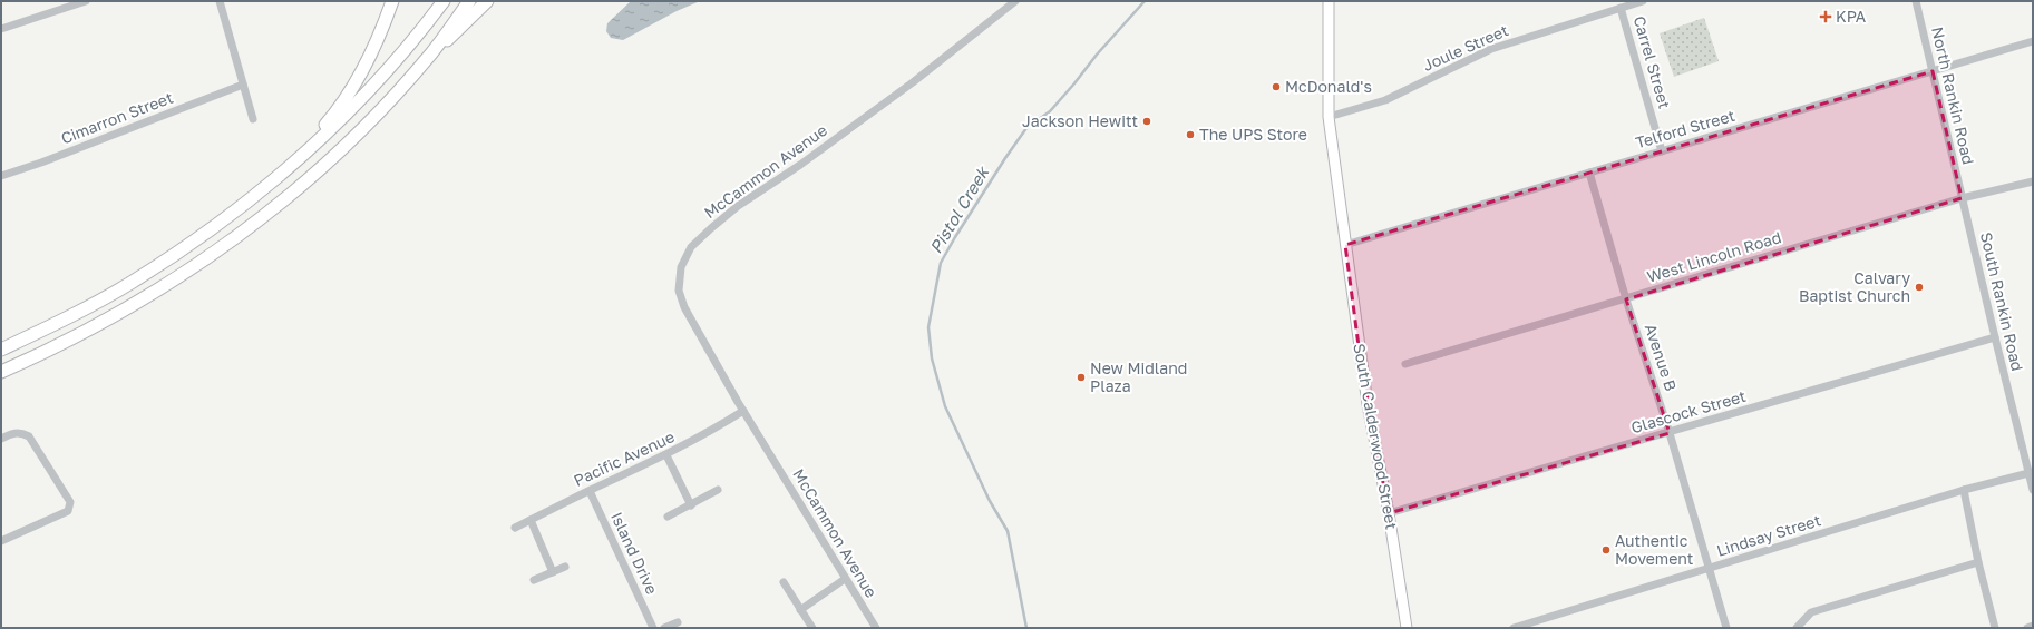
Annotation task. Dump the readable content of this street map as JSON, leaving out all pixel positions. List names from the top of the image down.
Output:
{
  "streets": {
    "main road": ["South Calderwood Street"],
    "street": [
      "Joule Street",
      "Carrel Street",
      "North Rankin Road",
      "Cimarron Street",
      "Telford Street",
      "McCammon Avenue",
      "West Lincoln Road",
      "South Rankin Road",
      "Avenue B",
      "Glascock Street",
      "Pacific Avenue",
      "Lindsay Street",
      "Island Drive"
    ]
  },
  "crossings": [
    ["Joule Street", "Carrel Street"],
    ["Joule Street", "South Calderwood Street"],
    ["Carrel Street", "Telford Street"],
    ["North Rankin Road", "Telford Street"],
    ["North Rankin Road", "West Lincoln Road"],
    ["North Rankin Road", "South Rankin Road"],
    ["Telford Street", "Avenue B"],
    ["Telford Street", "South Calderwood Street"],
    ["McCammon Avenue", "Pacific Avenue"],
    ["West Lincoln Road", "South Rankin Road"],
    ["West Lincoln Road", "Avenue B"],
    ["South Rankin Road", "Glascock Street"],
    ["South Rankin Road", "Lindsay Street"],
    ["Avenue B", "Glascock Street"],
    ["Avenue B", "Lindsay Street"],
    ["Glascock Street", "South Calderwood Street"],
    ["Pacific Avenue", "Island Drive"]
  ],
  "water": ["Pistol Creek"],
  "places": {
    "health": ["KPA"],
    "other": [
      "McDonald's",
      "Jackson Hewitt",
      "The UPS Store",
      "Calvary Baptist Church",
      "New Midland Plaza",
      "Authentic Movement"
    ]
  }
}
